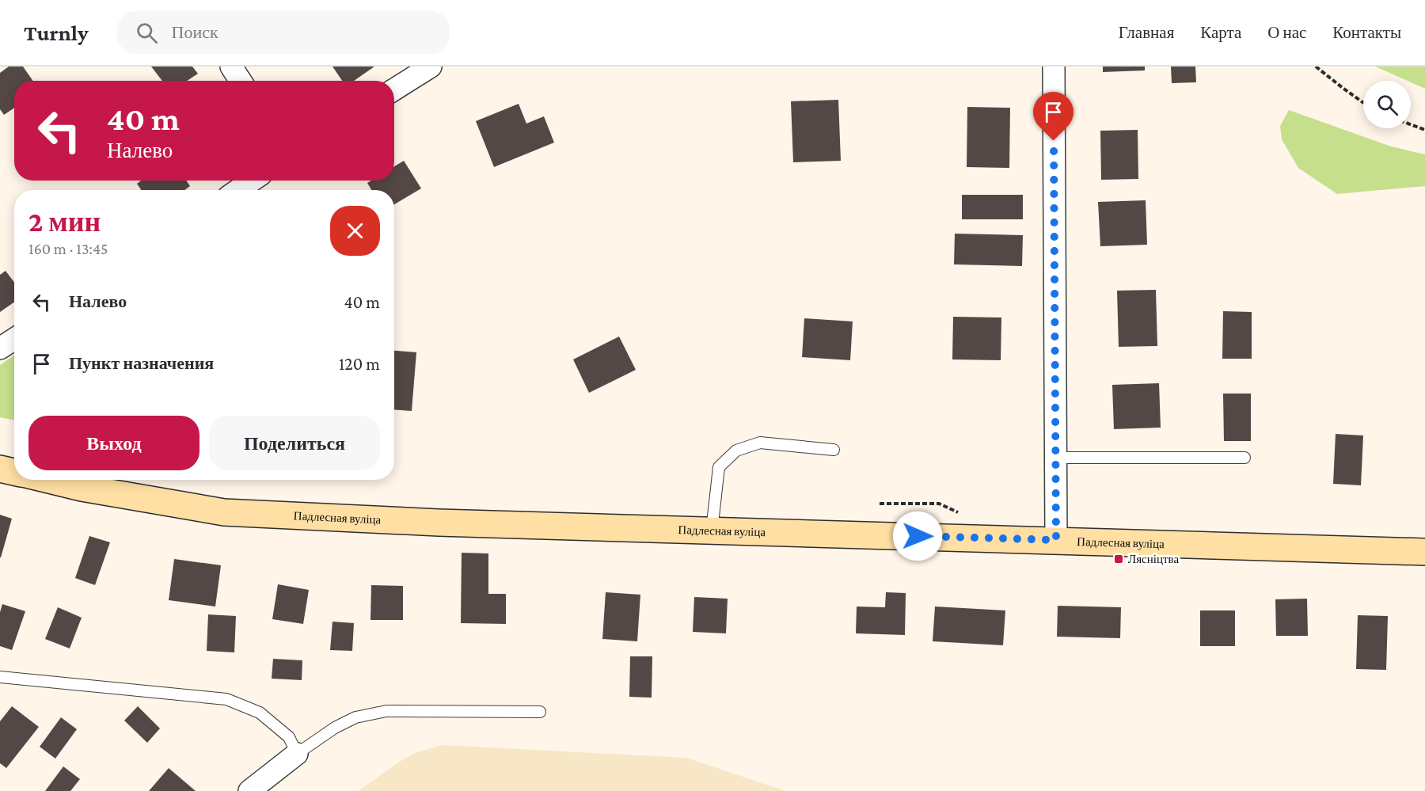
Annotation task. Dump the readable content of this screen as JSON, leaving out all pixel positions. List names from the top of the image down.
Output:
{
  "streets": {
    "main road": ["Падлесная вуліца"]
  },
  "places": {
    "transit": ["Лясніцтва"]
  },
  "page": {
    "header": "Turnly",
    "search": "Поиск",
    "nav": [
      "Главная",
      "Карта",
      "О нас",
      "Контакты"
    ],
    "turn": ["40 m", "Налево"],
    "heading": ["2 мин", "160 m · 13:45"],
    "list": [
      {
        "name": "Налево",
        "value": "40 m"
      },
      {
        "name": "Пункт назначения",
        "value": "120 m"
      }
    ],
    "buttons": ["Выход", "Поделиться"]
  }
}
